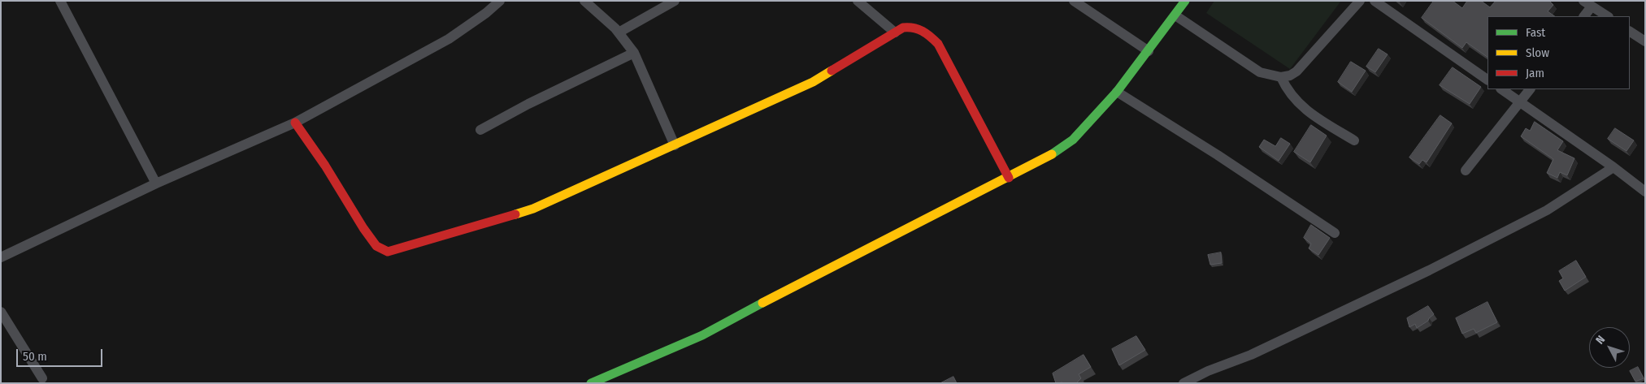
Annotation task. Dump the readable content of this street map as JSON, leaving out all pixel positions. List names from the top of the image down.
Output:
{
  "legend": ["Fast", "Slow", "Jam"],
  "scale_bar": "50 m",
  "north": "top left"
}
